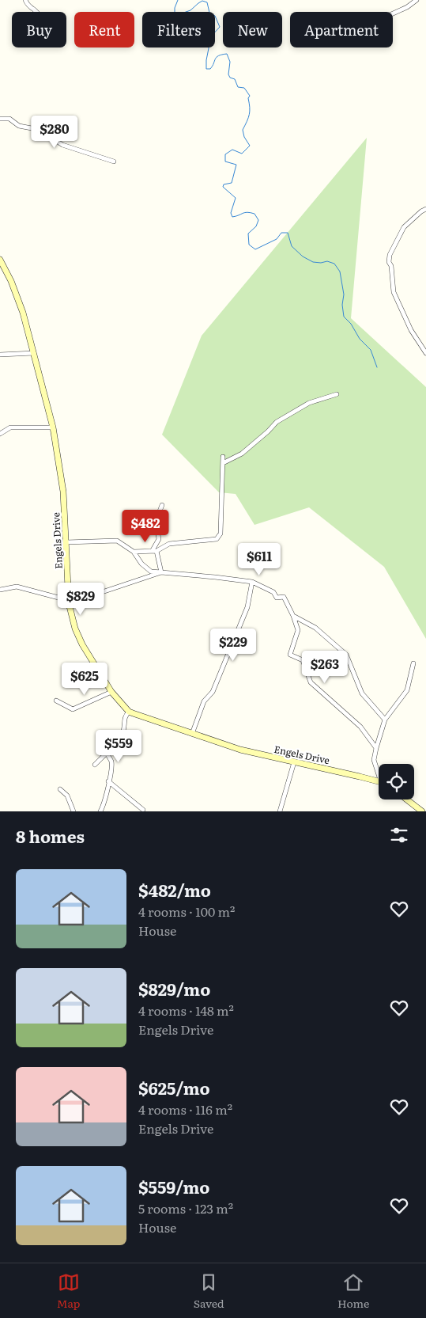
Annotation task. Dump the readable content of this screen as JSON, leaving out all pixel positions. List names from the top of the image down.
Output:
{
  "streets": {
    "street": ["Engels Drive"]
  },
  "page": {
    "chip": [
      "Buy",
      "Rent",
      "Filters",
      "New",
      "Apartment"
    ],
    "price": [
      "$280",
      "$482",
      "$611",
      "$829",
      "$229",
      "$263",
      "$625",
      "$559"
    ],
    "heading": "8 homes",
    "list": [
      {
        "name": "$482/mo",
        "note": "4 rooms · 100 m² · House"
      },
      {
        "name": "$829/mo",
        "note": "4 rooms · 148 m² · Engels Drive"
      },
      {
        "name": "$625/mo",
        "note": "4 rooms · 116 m² · Engels Drive"
      },
      {
        "name": "$559/mo",
        "note": "5 rooms · 123 m² · House"
      }
    ],
    "tabs": ["Map", "Saved", "Home"]
  }
}
